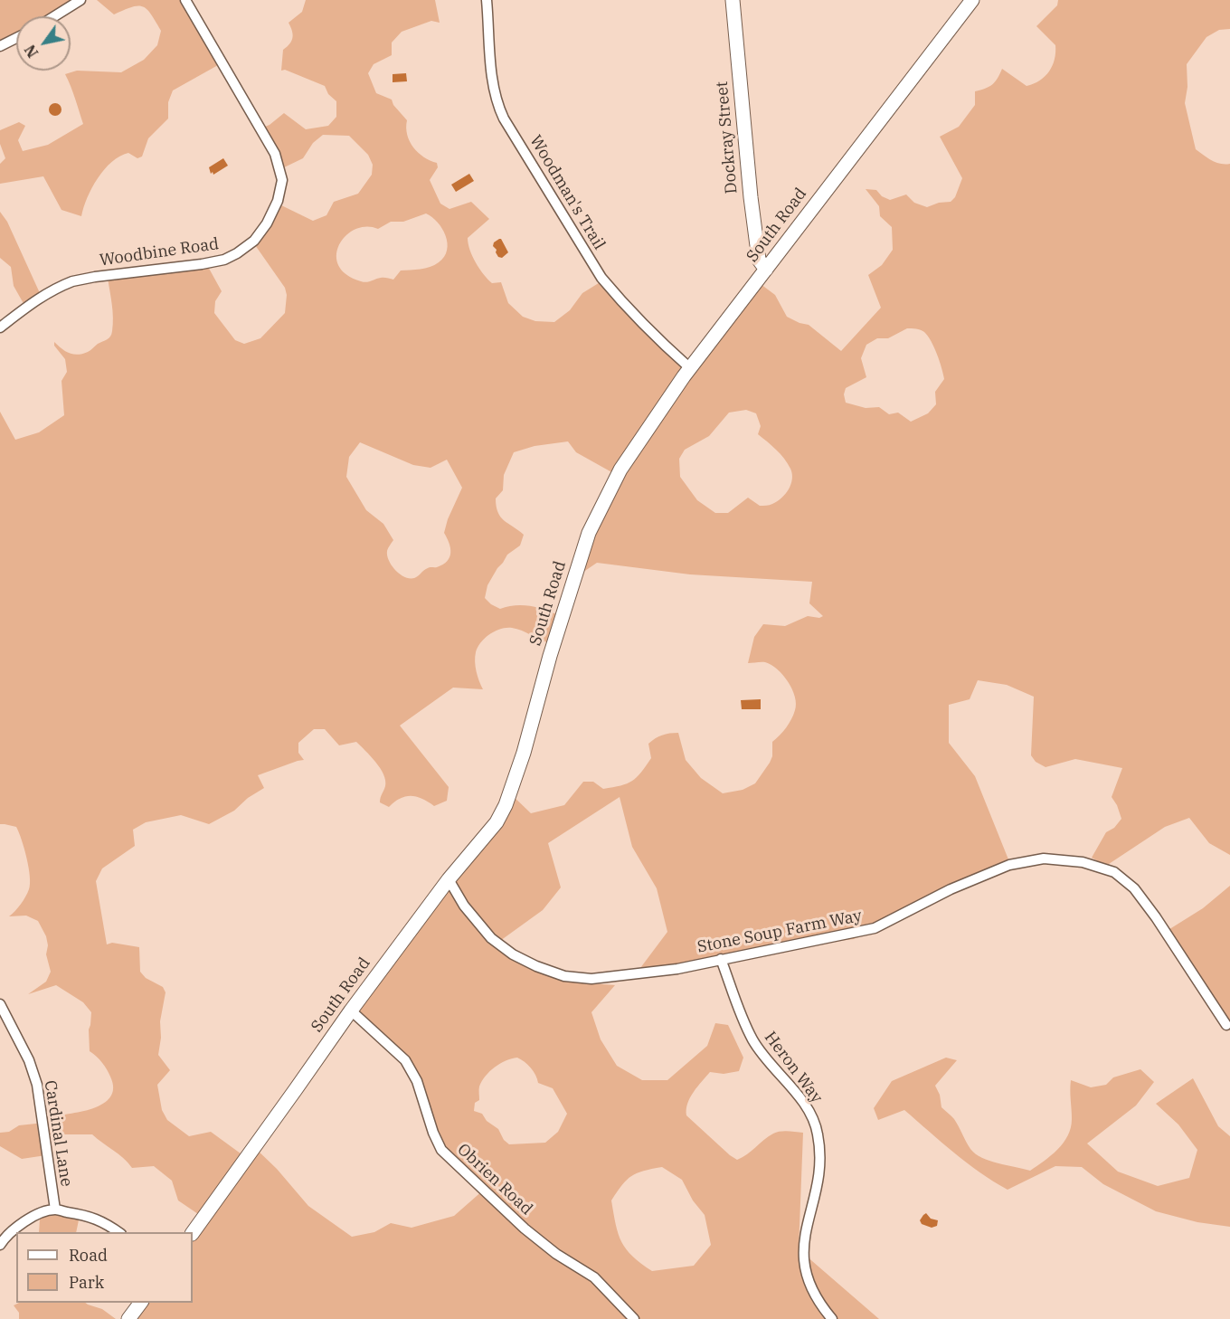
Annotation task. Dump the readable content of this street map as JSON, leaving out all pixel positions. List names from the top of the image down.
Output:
{
  "streets": {
    "street": [
      "Dockray Street",
      "Woodman's Trail",
      "South Road",
      "Woodbine Road",
      "Stone Soup Farm Way",
      "Heron Way",
      "Cardinal Lane",
      "Obrien Road"
    ]
  },
  "crossings": [
    ["Dockray Street", "South Road"],
    ["Woodman's Trail", "South Road"],
    ["South Road", "Stone Soup Farm Way"],
    ["South Road", "Obrien Road"],
    ["Stone Soup Farm Way", "Heron Way"]
  ],
  "legend": ["Road", "Park"],
  "north": "bottom left"
}
